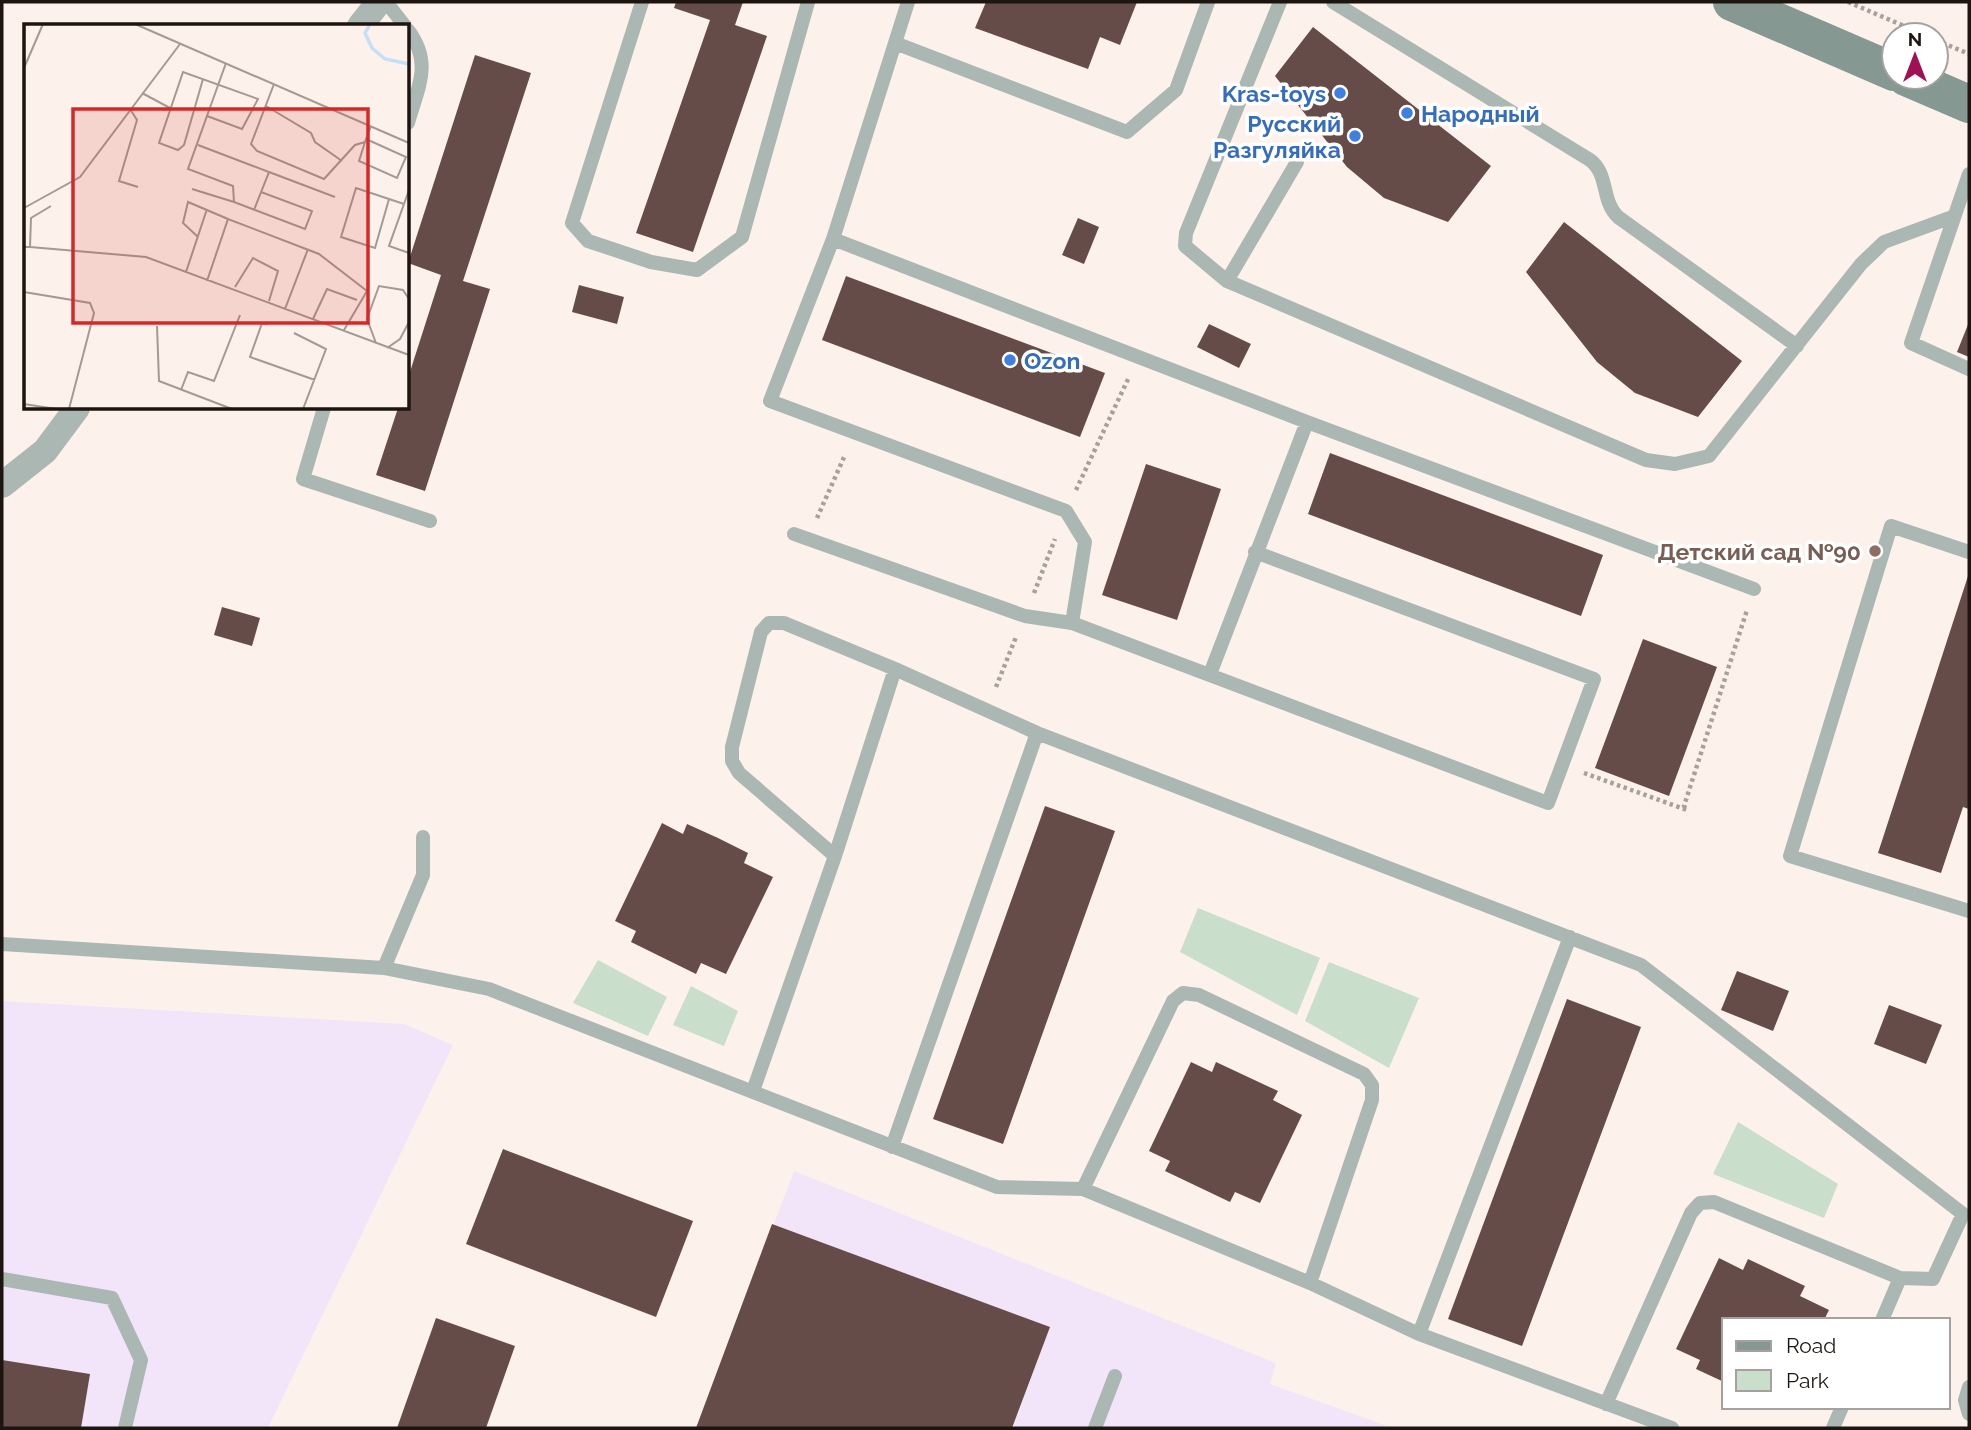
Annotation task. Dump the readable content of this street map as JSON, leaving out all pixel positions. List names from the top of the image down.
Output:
{
  "places": [
    "Kras-toys",
    "Народный",
    "Русский Разгуляйка",
    "Ozon",
    "Детский сад №90"
  ],
  "legend": ["Road", "Park"],
  "north": "top"
}
